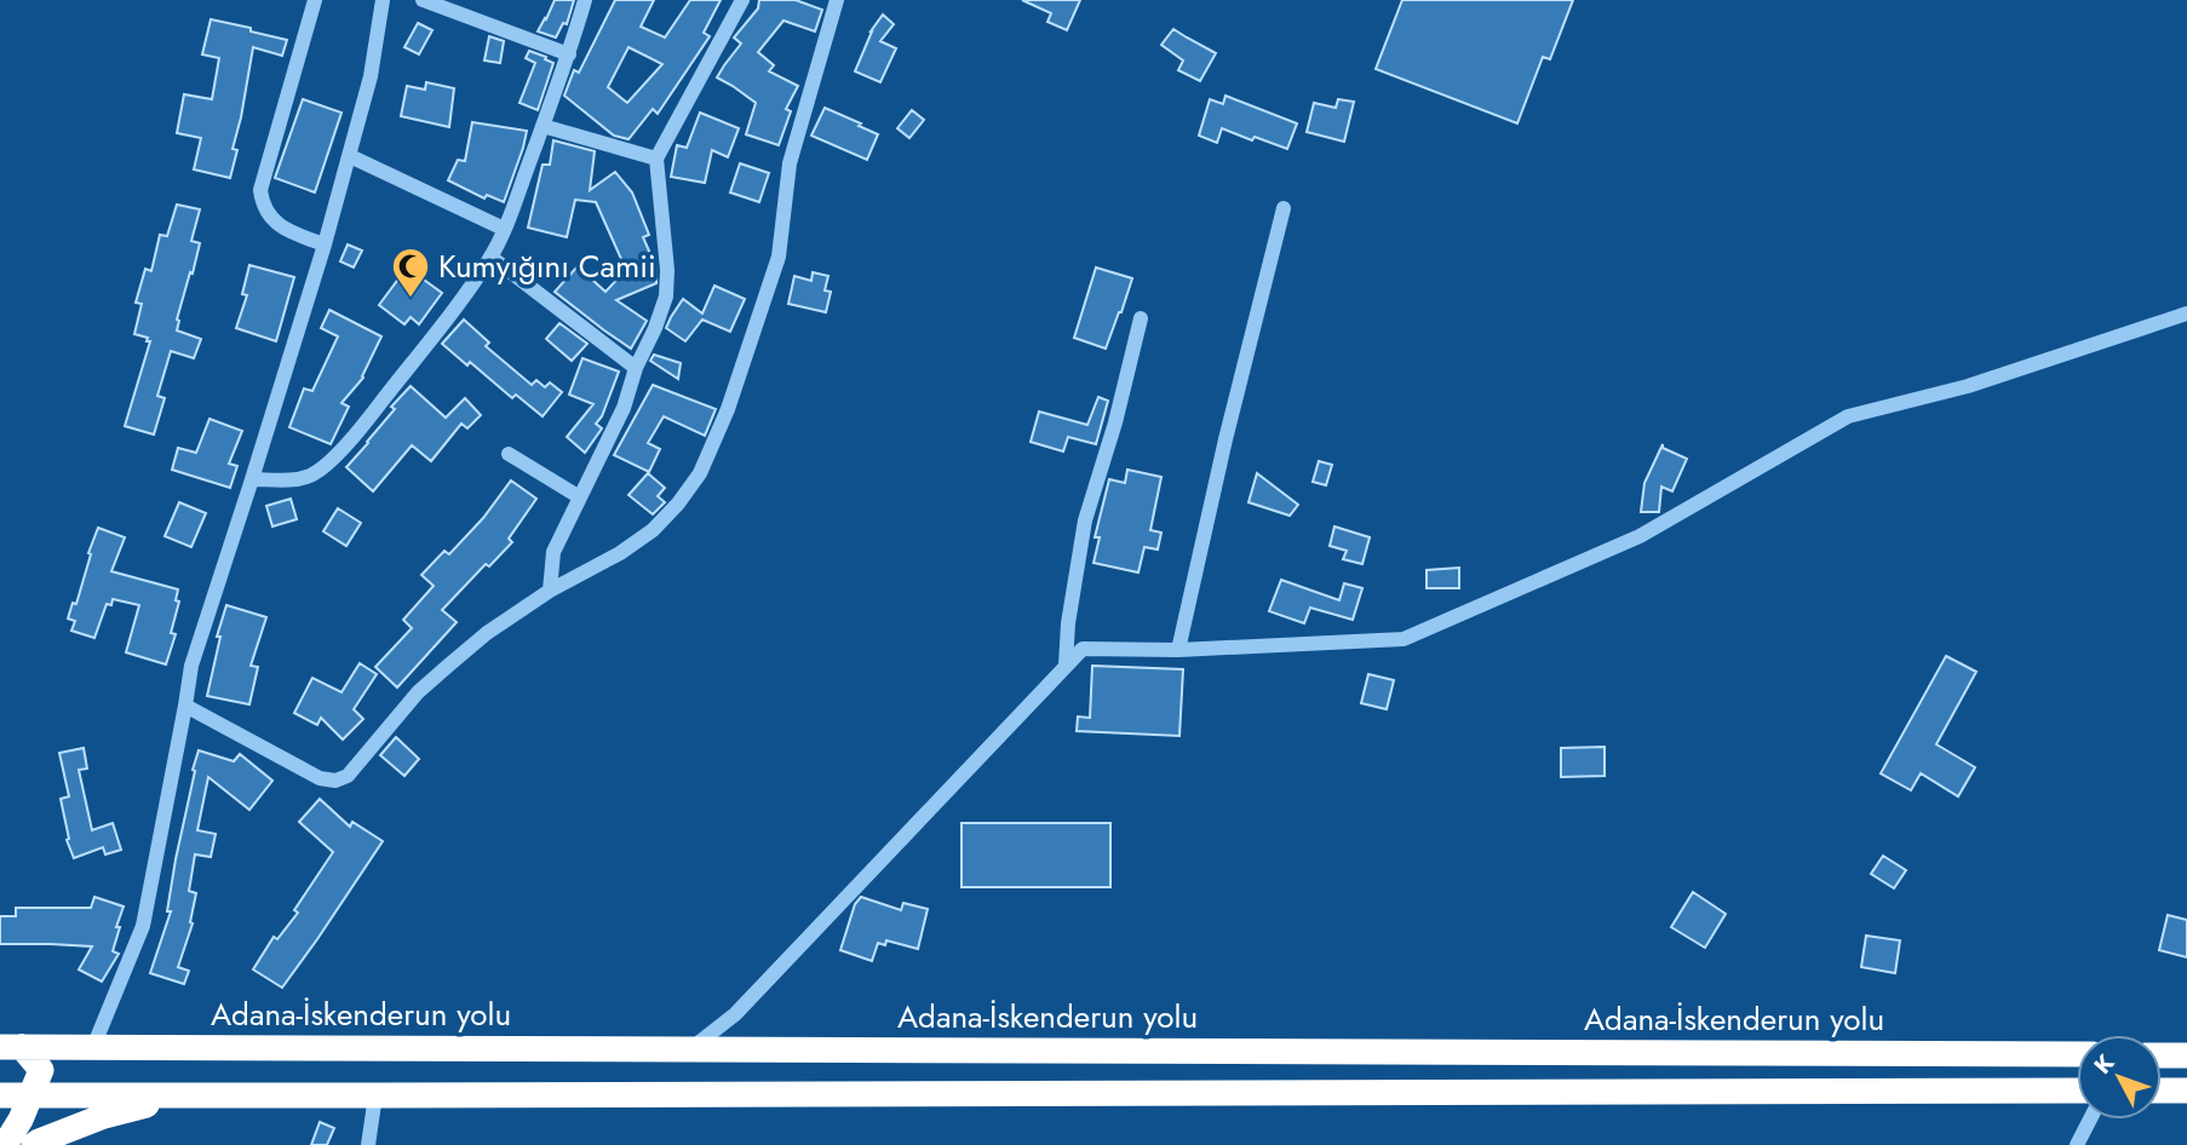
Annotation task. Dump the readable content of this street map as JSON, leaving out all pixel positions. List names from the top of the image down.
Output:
{
  "streets": {
    "highway": ["Adana-İskenderun yolu"]
  },
  "places": {
    "mosque": ["Kumyığını Camii"]
  },
  "north": "top left"
}
